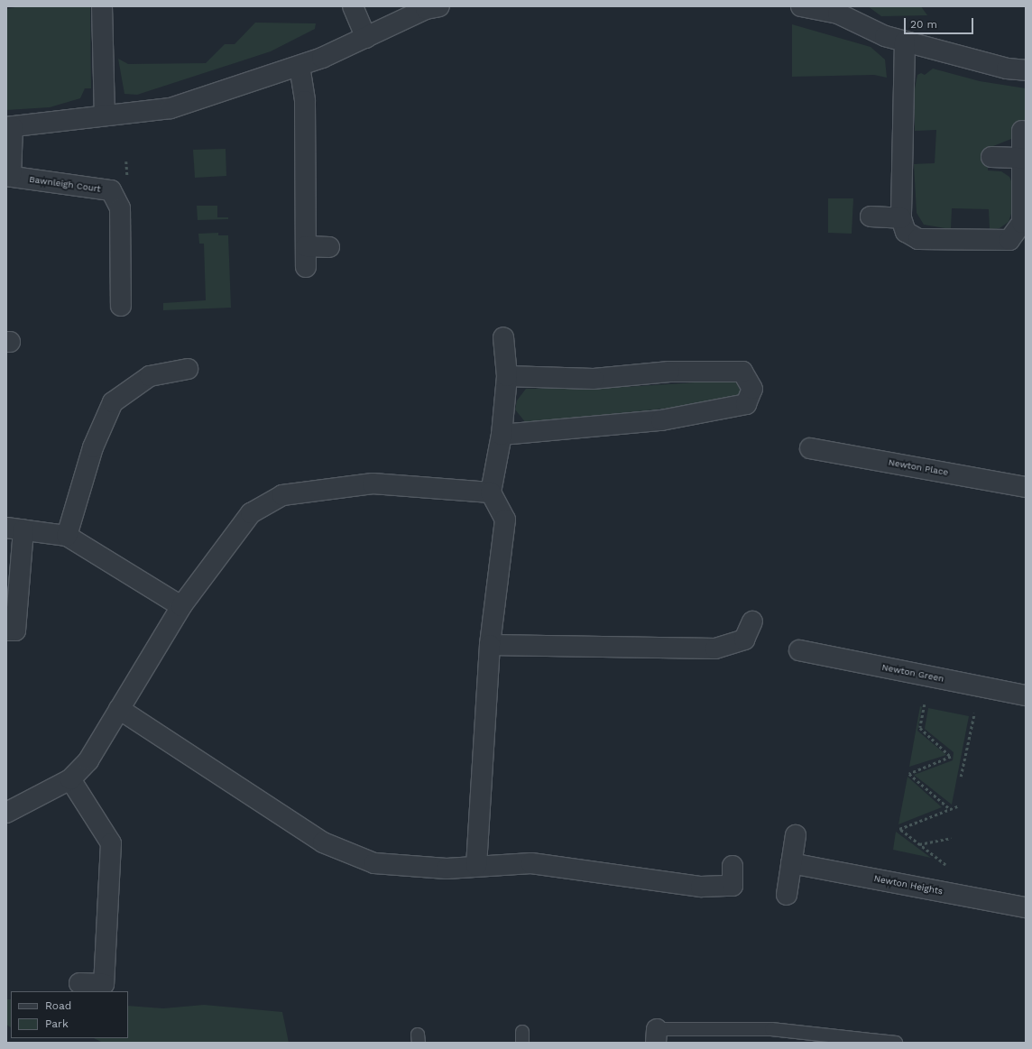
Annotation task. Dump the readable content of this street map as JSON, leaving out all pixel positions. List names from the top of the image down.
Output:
{
  "streets": {
    "street": [
      "Bawnleigh Court",
      "Newton Place",
      "Newton Green",
      "Newton Heights"
    ]
  },
  "legend": ["Road", "Park"],
  "scale_bar": "20 m"
}
